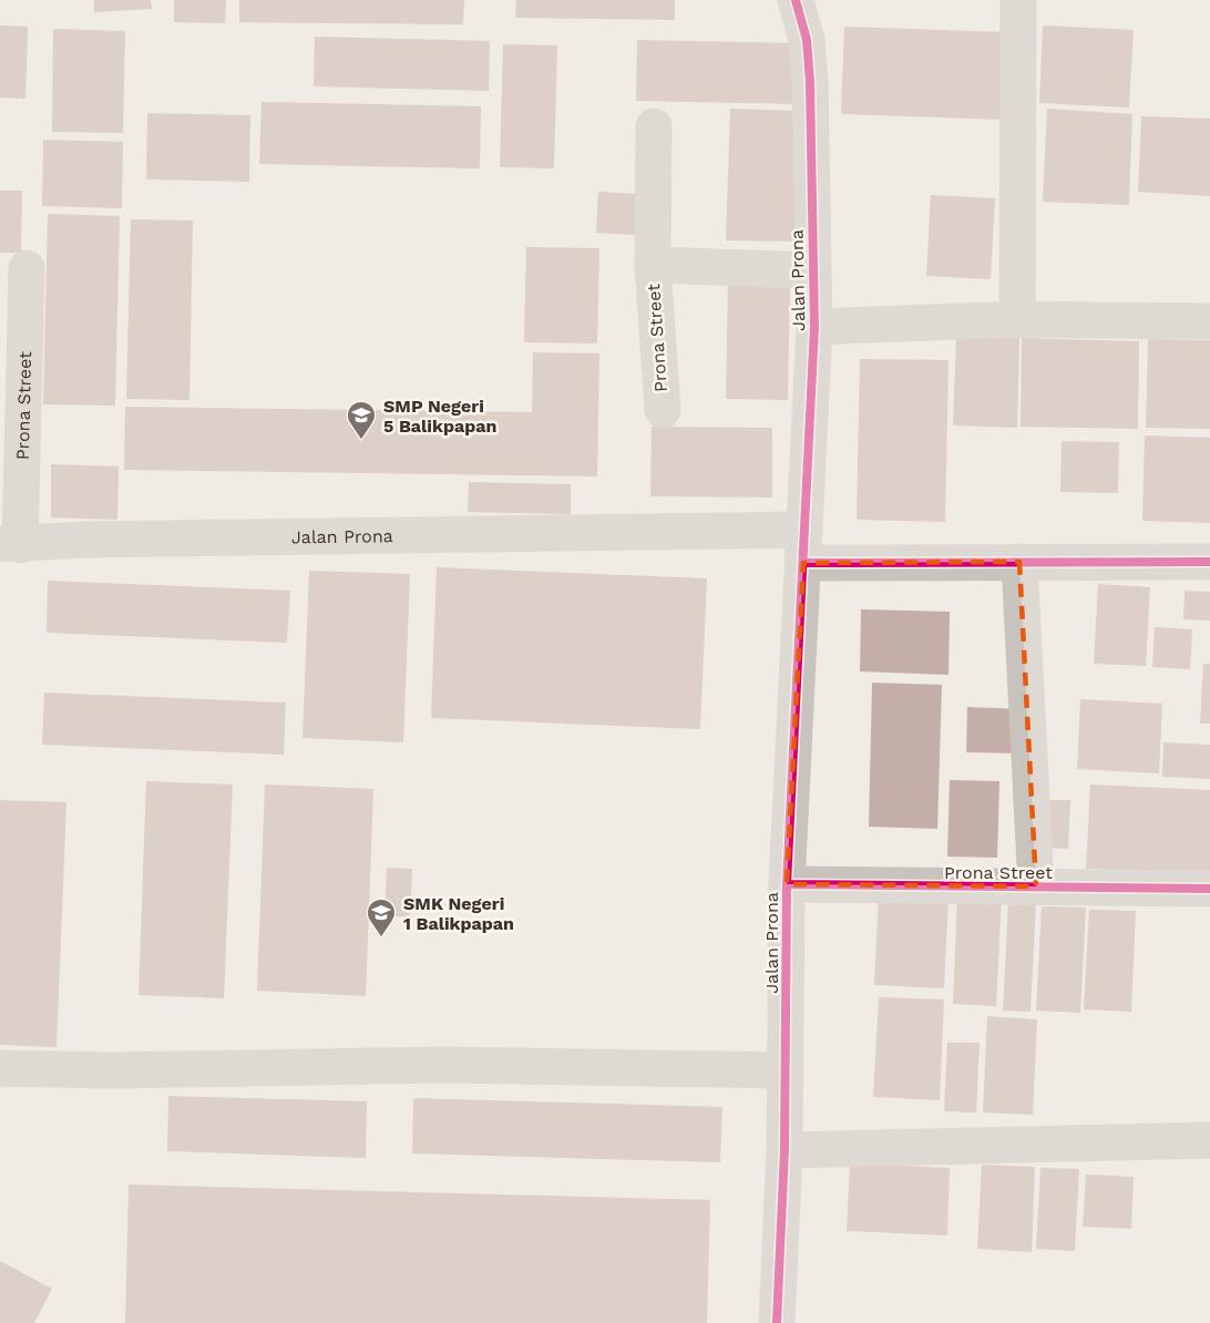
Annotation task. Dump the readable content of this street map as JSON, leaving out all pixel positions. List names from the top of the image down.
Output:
{
  "streets": {
    "street": ["Jalan Prona", "Prona Street"]
  },
  "crossings": [
    ["Jalan Prona", "Prona Street"]
  ],
  "places": {
    "school or university": ["SMP Negeri 5 Balikpapan", "SMK Negeri 1 Balikpapan"]
  }
}
